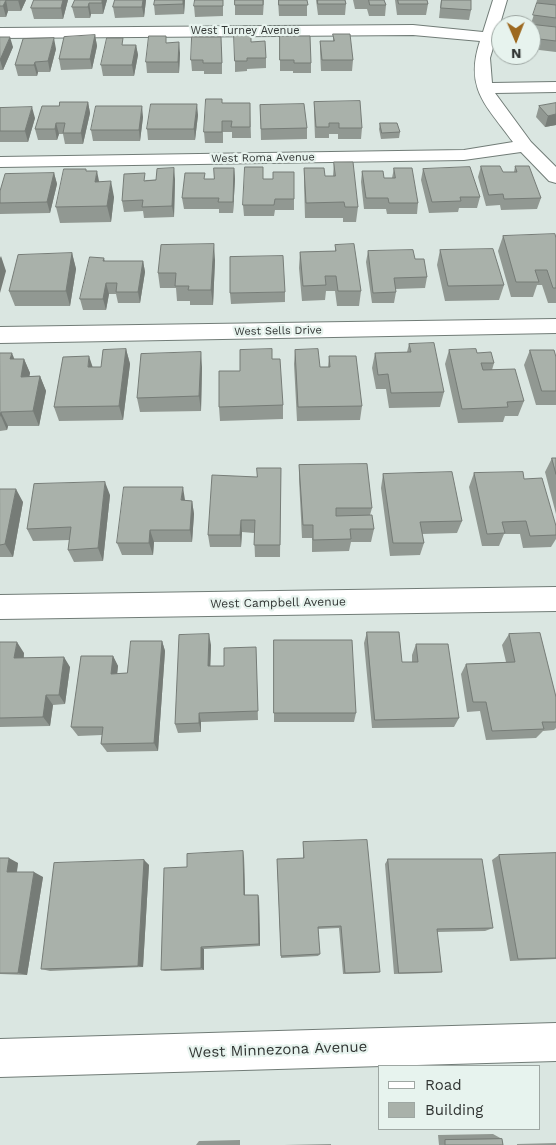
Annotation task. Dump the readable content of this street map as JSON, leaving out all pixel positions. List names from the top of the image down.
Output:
{
  "streets": {
    "street": [
      "West Turney Avenue",
      "West Roma Avenue",
      "West Sells Drive",
      "West Campbell Avenue",
      "West Minnezona Avenue"
    ]
  },
  "legend": ["Road", "Building"],
  "north": "bottom"
}
